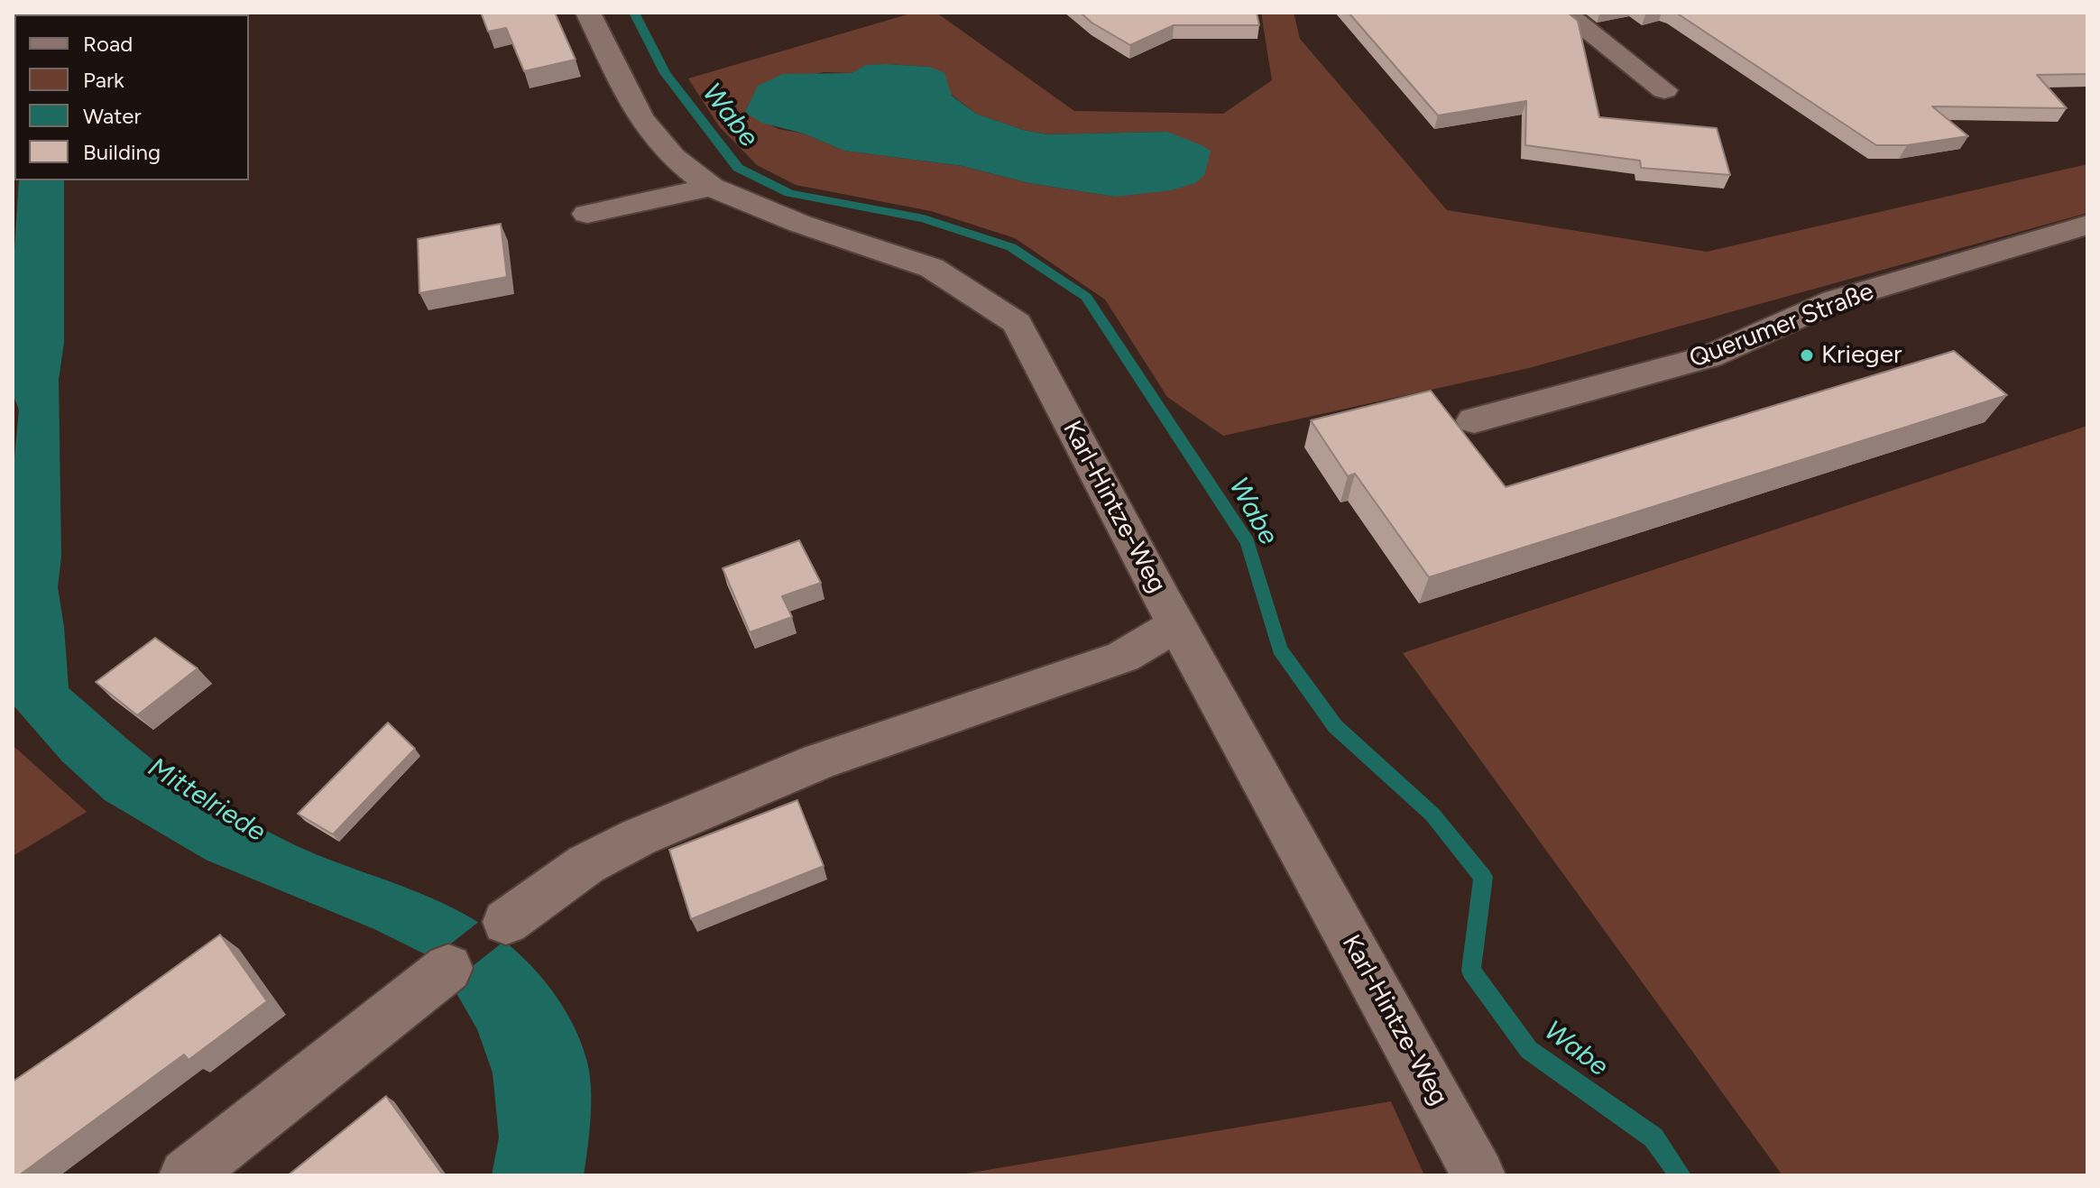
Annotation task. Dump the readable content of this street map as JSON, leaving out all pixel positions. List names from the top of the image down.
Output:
{
  "streets": {
    "street": ["Querumer Straße", "Karl-Hintze-Weg"]
  },
  "water": ["Wabe", "Mittelriede"],
  "places": ["Krieger"],
  "legend": [
    "Road",
    "Park",
    "Water",
    "Building"
  ]
}
